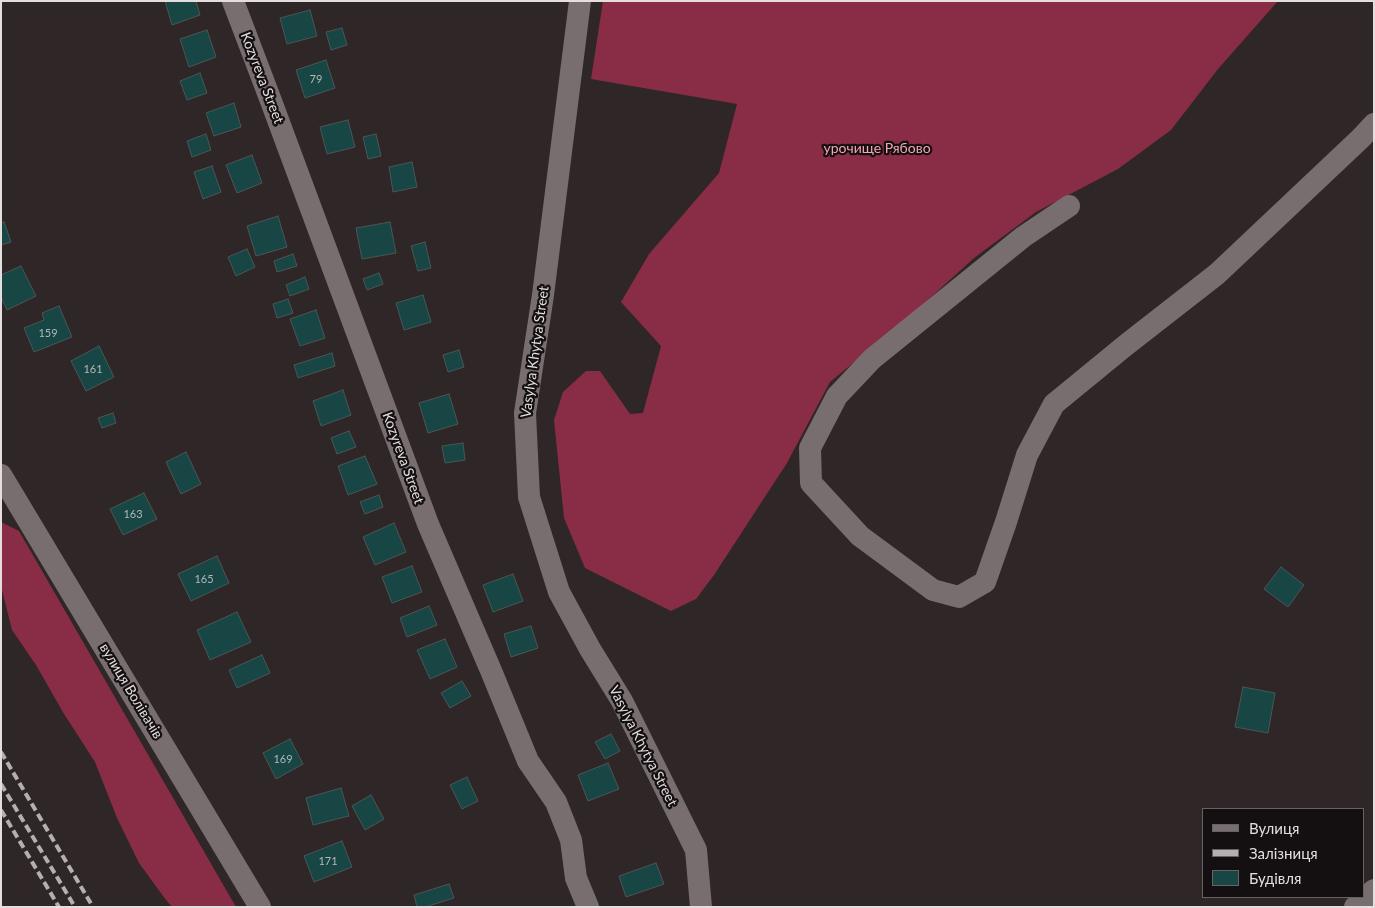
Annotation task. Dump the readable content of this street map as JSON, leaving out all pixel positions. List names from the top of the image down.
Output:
{
  "streets": {
    "street": ["Kozyreva Street", "Vasylya Khytya Street", "вулиця Волівачів"]
  },
  "parks": ["урочище Рябово"],
  "house_numbers": [
    "79",
    "159",
    "161",
    "163",
    "165",
    "169",
    "171"
  ],
  "legend": ["Вулиця", "Залізниця", "Будівля"]
}
